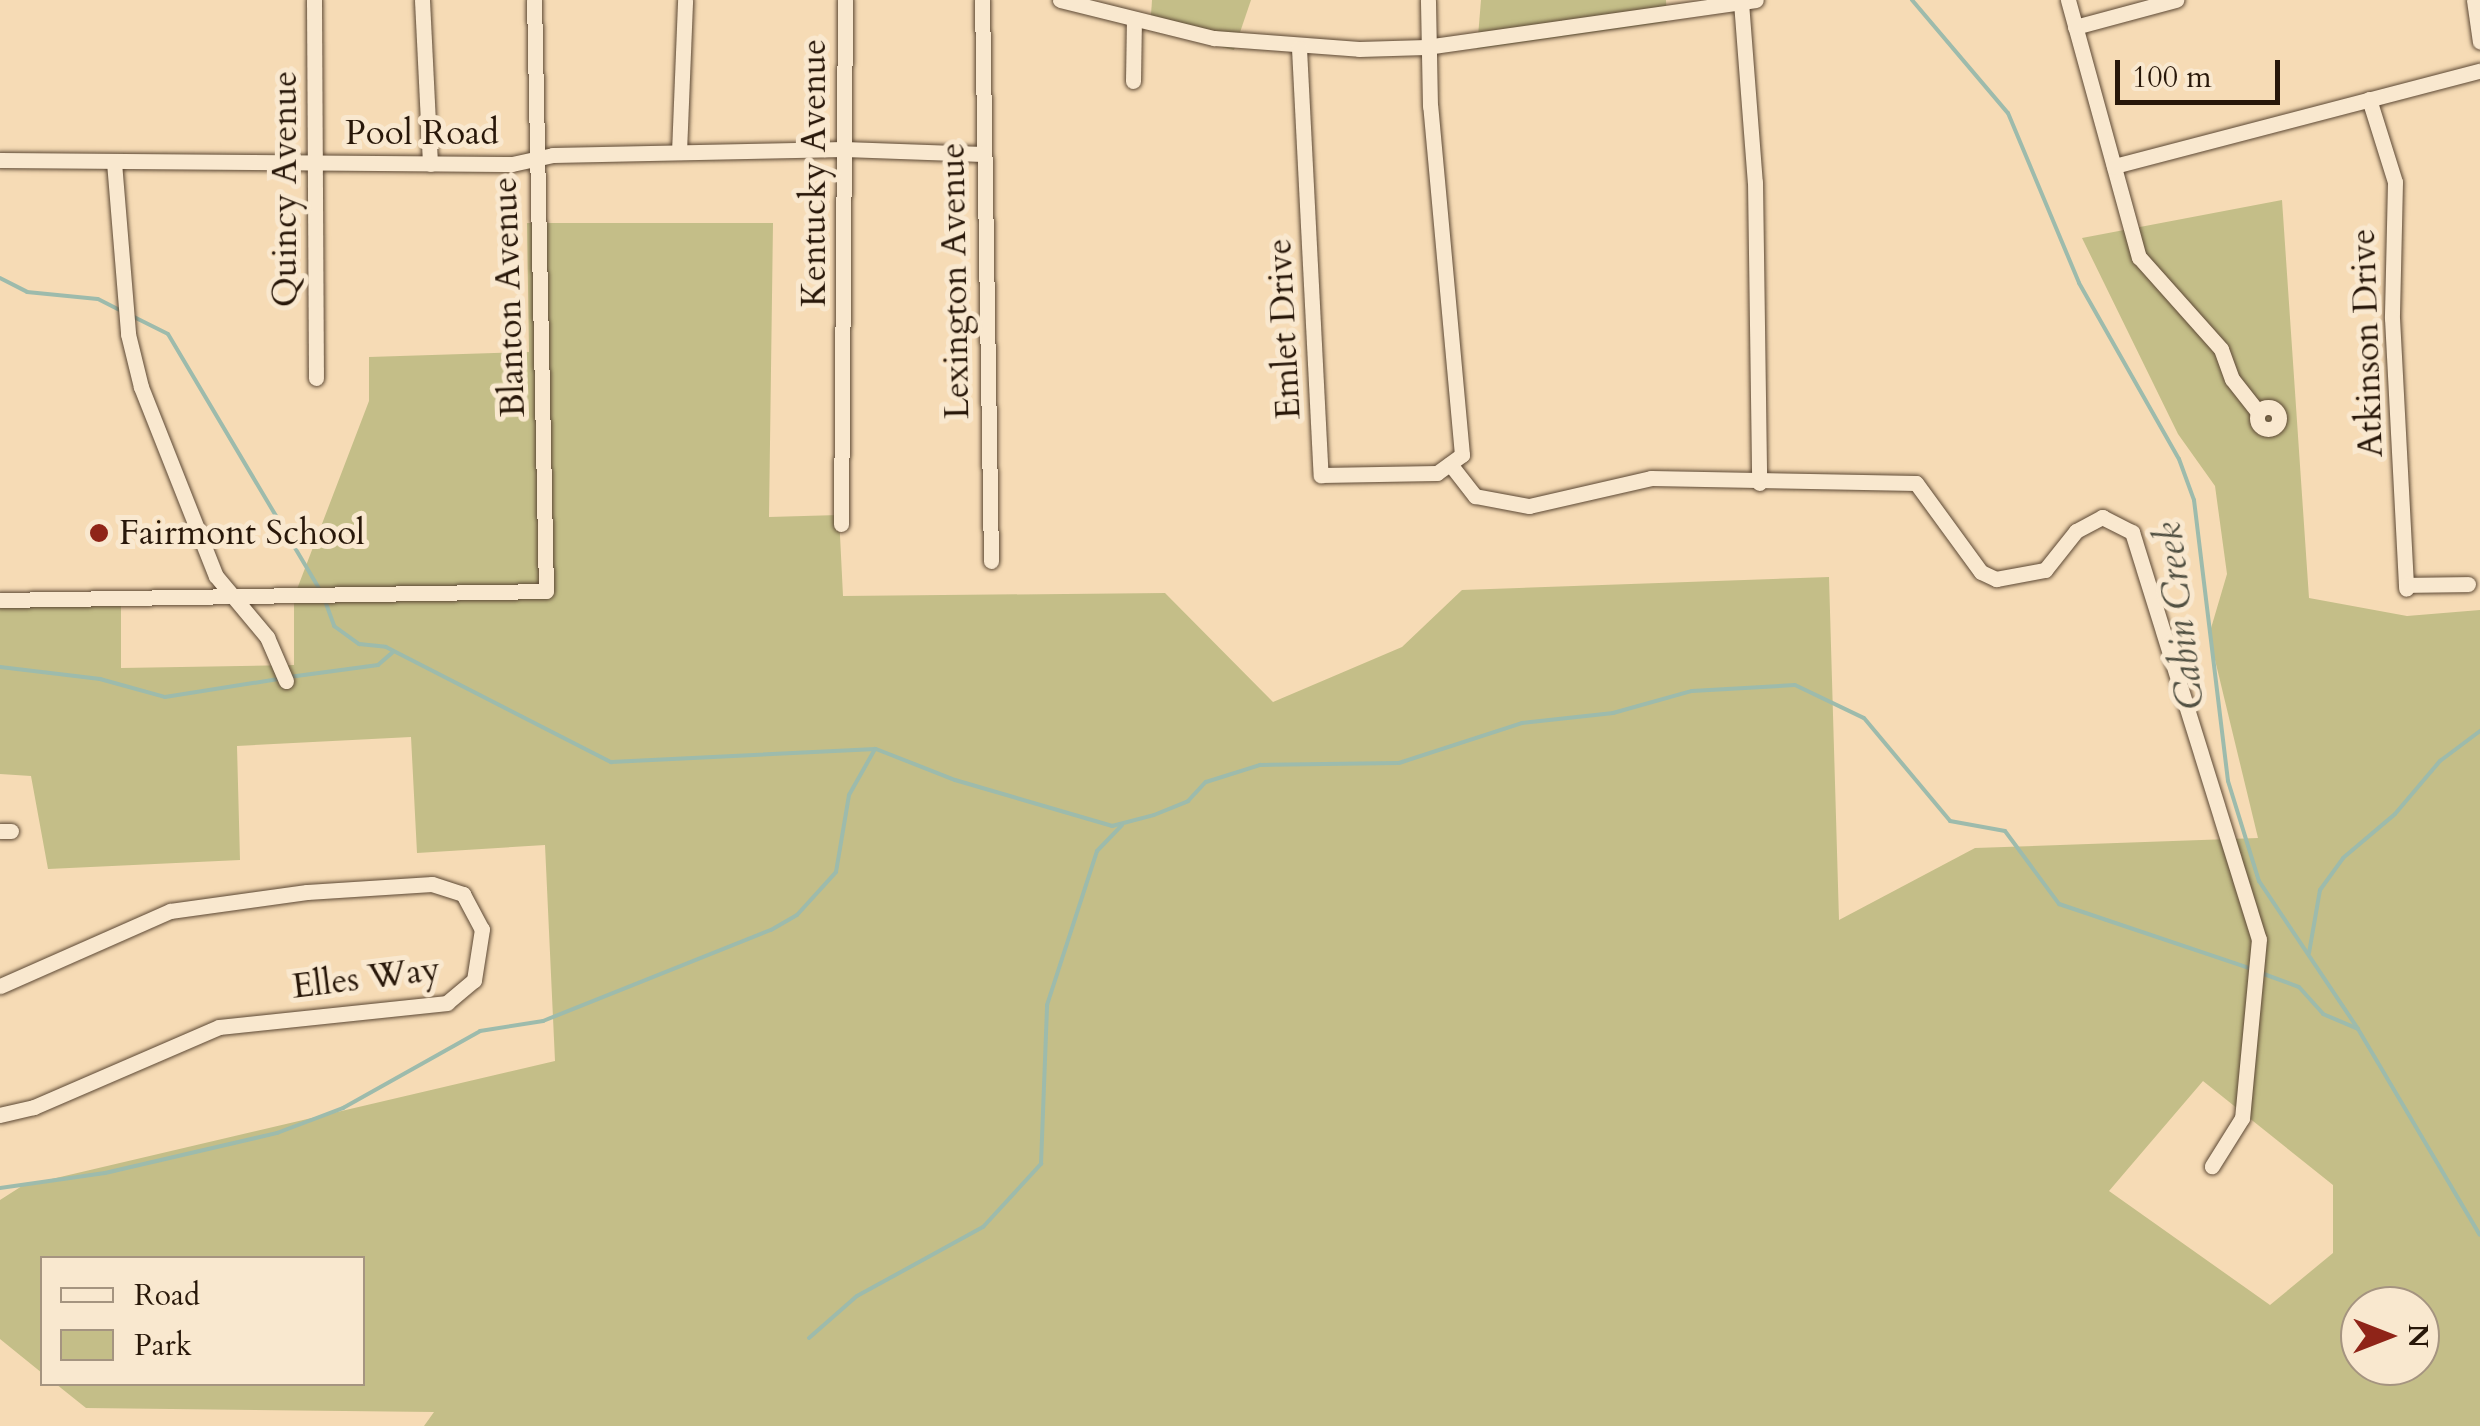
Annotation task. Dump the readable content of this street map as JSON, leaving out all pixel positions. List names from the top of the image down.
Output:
{
  "streets": {
    "street": [
      "Pool Road",
      "Kentucky Avenue",
      "Quincy Avenue",
      "Lexington Avenue",
      "Blanton Avenue",
      "Emlet Drive",
      "Atkinson Drive",
      "Elles Way"
    ]
  },
  "crossings": [
    ["Pool Road", "Kentucky Avenue"],
    ["Pool Road", "Quincy Avenue"],
    ["Pool Road", "Lexington Avenue"],
    ["Pool Road", "Blanton Avenue"]
  ],
  "water": ["Cabin Creek"],
  "places": ["Fairmont School"],
  "legend": ["Road", "Park"],
  "scale_bar": "100 m",
  "north": "right"
}
